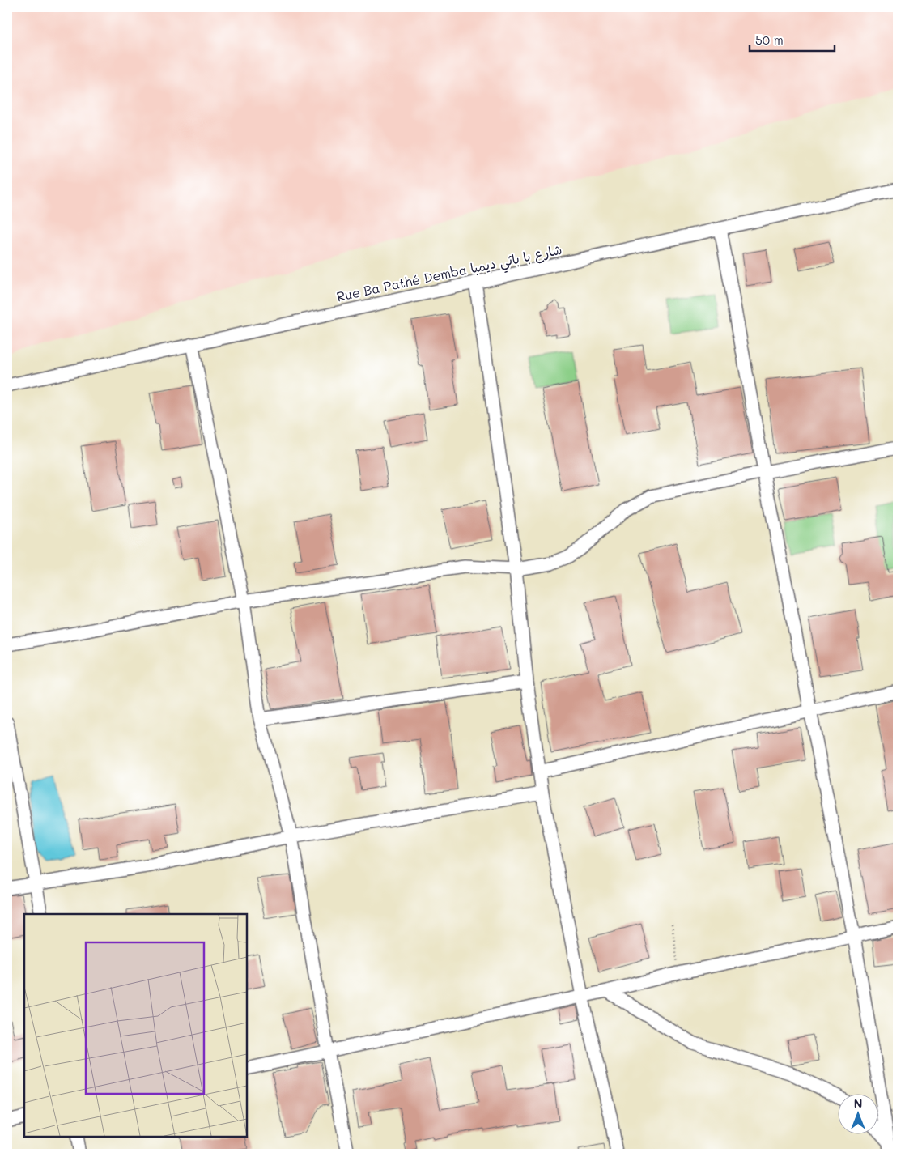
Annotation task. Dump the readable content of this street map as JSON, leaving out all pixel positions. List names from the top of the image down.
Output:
{
  "streets": {
    "street": ["Rue Ba Pathé Demba شارع با باثي ديمبا"]
  },
  "scale_bar": "50 m",
  "north": "top"
}
